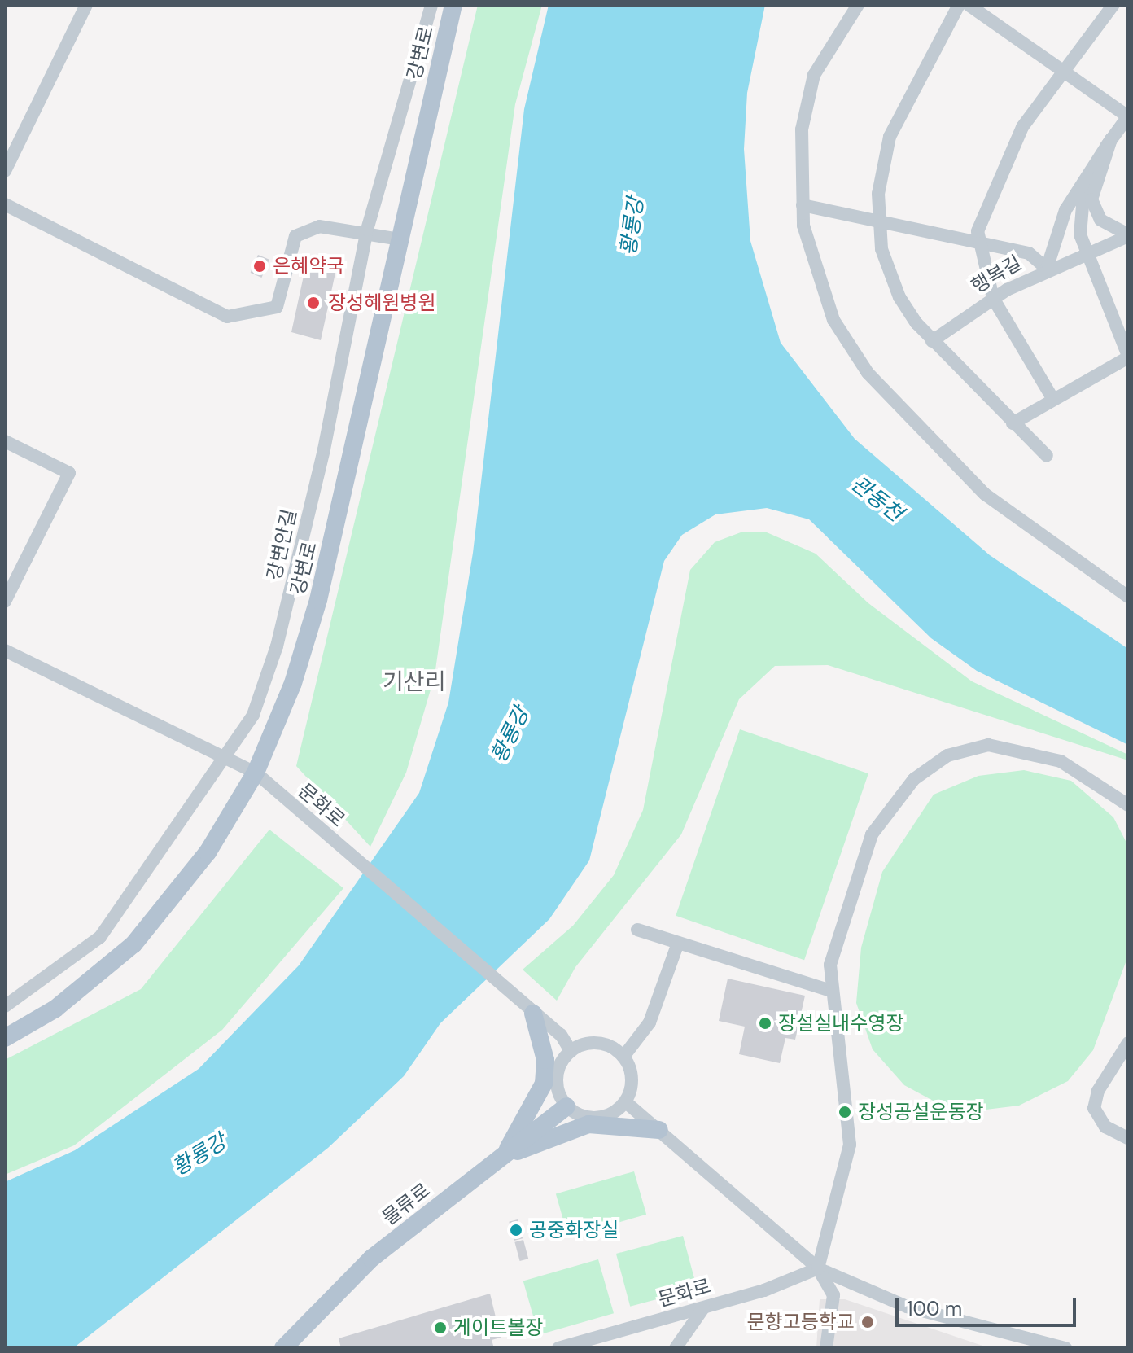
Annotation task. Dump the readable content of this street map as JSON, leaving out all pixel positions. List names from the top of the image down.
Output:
{
  "streets": {
    "main road": ["강변로", "물류로"],
    "street": ["행복길", "강변안길", "문화로"]
  },
  "crossings": [
    ["강변로", "문화로"],
    ["강변안길", "문화로"],
    ["문화로", "물류로"]
  ],
  "districts": ["기산리"],
  "water": ["황룡강", "관동천"],
  "places": [
    "은혜약국",
    "장성혜원병원",
    "장설실내수영장",
    "장성공설운동장",
    "공중화장실",
    "문향고등학교",
    "게이트볼장"
  ],
  "scale_bar": "100 m"
}
